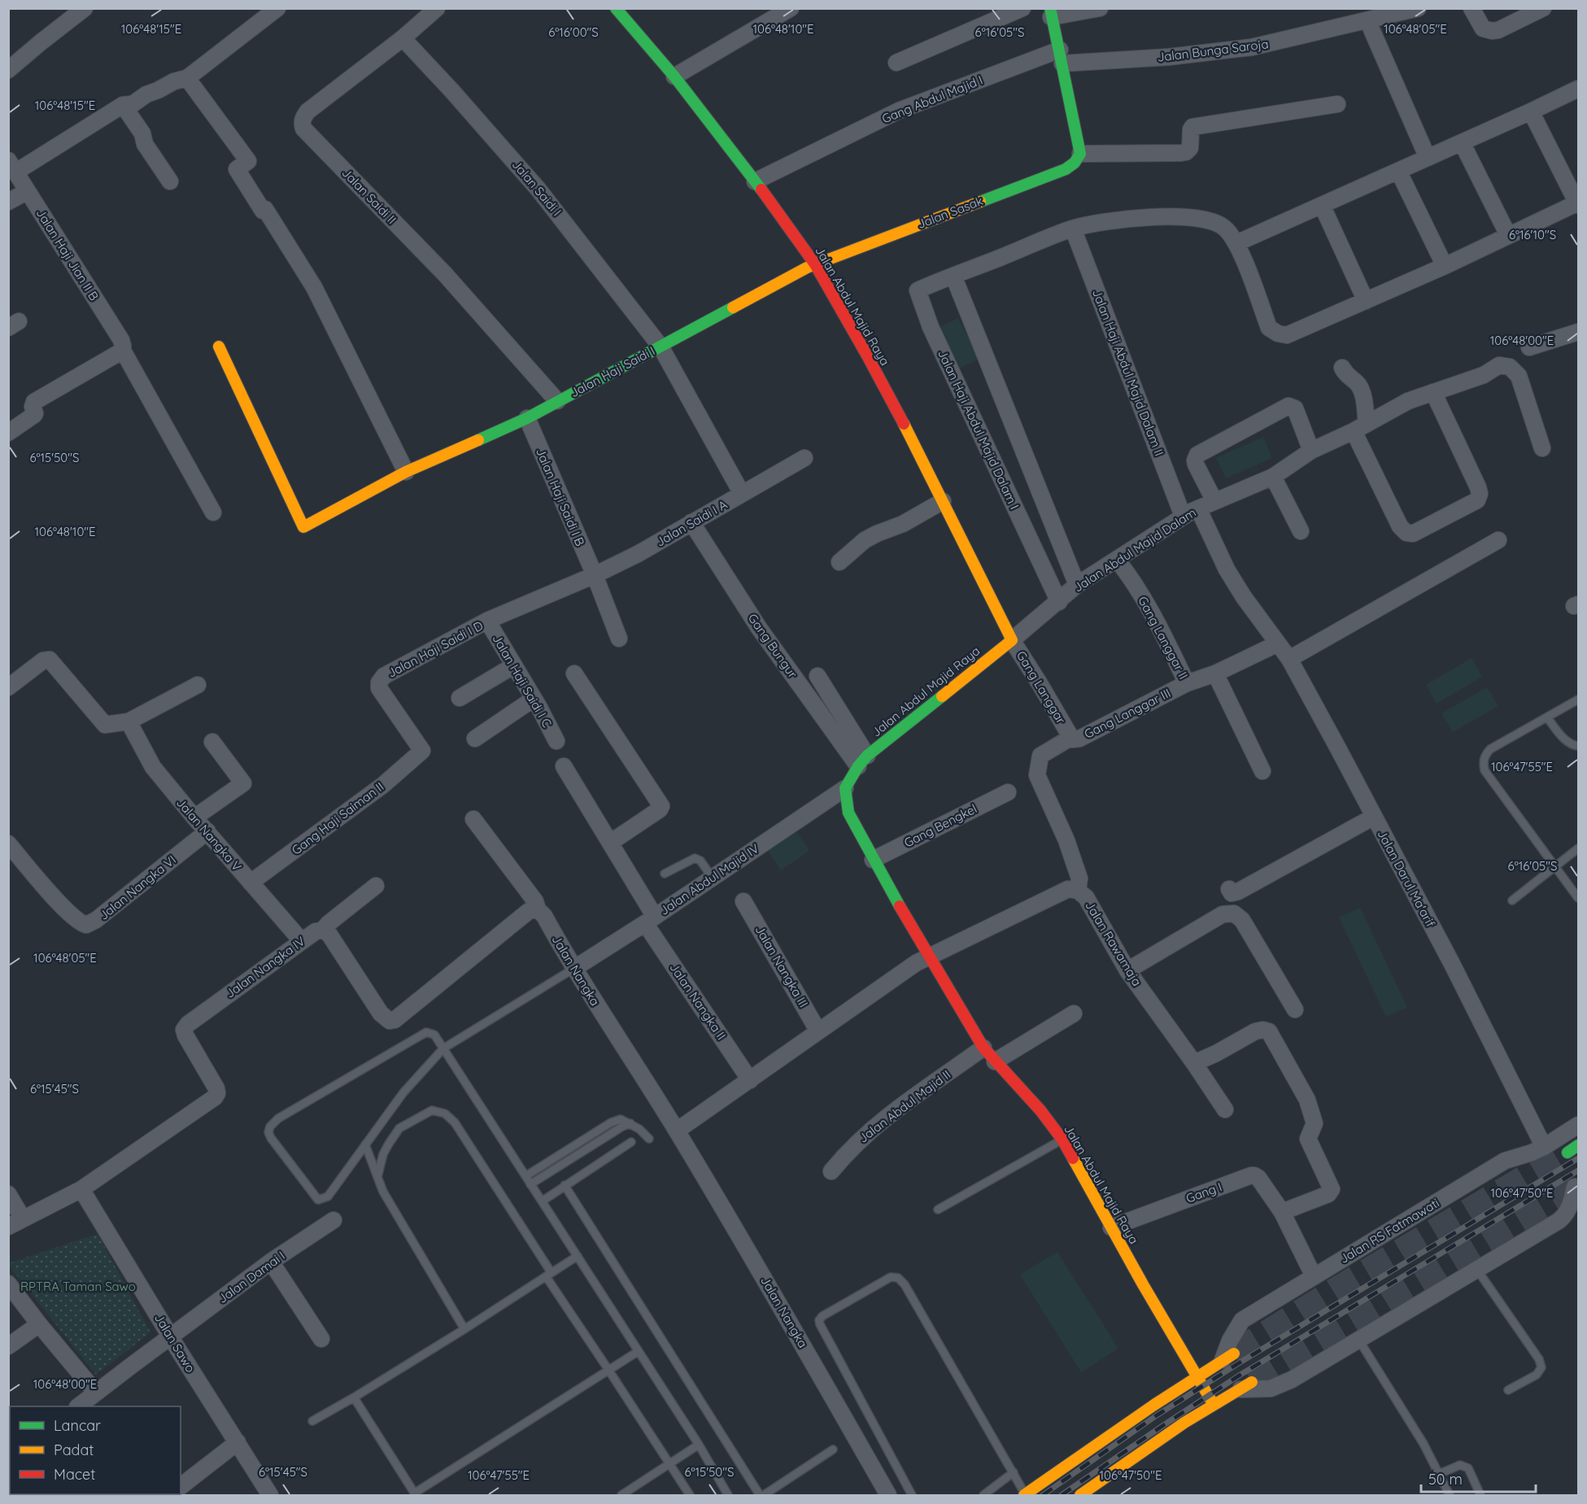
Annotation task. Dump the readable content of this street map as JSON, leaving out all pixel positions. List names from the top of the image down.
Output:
{
  "streets": {
    "street": [
      "Jalan Bunga Saroja",
      "Gang Abdul Majid I",
      "Jalan Saidi I",
      "Jalan Saidi II",
      "Jalan Sasak",
      "Jalan Haji Jian II B",
      "Jalan Abdul Majid Raya",
      "Jalan Haji Saidi I",
      "Jalan Haji Abdul Majid Dalam II",
      "Jalan Haji Abdul Majid Dalam I",
      "Jalan Haji Saidi I B",
      "Jalan Saidi I A",
      "Jalan Abdul Majid Dalam",
      "Gang Langgar II",
      "Gang Bungur",
      "Jalan Haji Saidi I D",
      "Jalan Haji Saidi I C",
      "Gang Langgar",
      "Gang Langgar III",
      "Gang Haji Saiman II",
      "Gang Bengkel",
      "Jalan Nangka V",
      "Jalan Darul Ma'arif",
      "Jalan Abdul Majid IV",
      "Jalan Nangka VI",
      "Jalan Rawamaja",
      "Jalan Nangka III",
      "Jalan Nangka IV",
      "Jalan Nangka",
      "Jalan Nangka II",
      "Jalan Abdul Majid II",
      "Gang I",
      "Jalan RS Fatmawati",
      "Jalan Damai I",
      "Jalan Sawo"
    ]
  },
  "crossings": [
    ["Jalan Bunga Saroja", "Gang Abdul Majid I"],
    ["Gang Abdul Majid I", "Jalan Abdul Majid Raya"],
    ["Jalan Saidi I", "Jalan Saidi II"],
    ["Jalan Saidi I", "Jalan Haji Saidi I"],
    ["Jalan Saidi II", "Jalan Haji Saidi I"],
    ["Jalan Sasak", "Jalan Abdul Majid Raya"],
    ["Jalan Sasak", "Jalan Haji Saidi I"],
    ["Jalan Abdul Majid Raya", "Jalan Haji Saidi I"],
    ["Jalan Abdul Majid Raya", "Jalan Abdul Majid Dalam"],
    ["Jalan Abdul Majid Raya", "Gang Bungur"],
    ["Jalan Abdul Majid Raya", "Gang Langgar"],
    ["Jalan Abdul Majid Raya", "Gang Bengkel"],
    ["Jalan Abdul Majid Raya", "Jalan Abdul Majid IV"],
    ["Jalan Abdul Majid Raya", "Jalan Rawamaja"],
    ["Jalan Abdul Majid Raya", "Jalan Abdul Majid II"],
    ["Jalan Abdul Majid Raya", "Gang I"],
    ["Jalan Abdul Majid Raya", "Jalan RS Fatmawati"],
    ["Jalan Haji Saidi I", "Jalan Haji Saidi I B"],
    ["Jalan Haji Abdul Majid Dalam II", "Jalan Haji Abdul Majid Dalam I"],
    ["Jalan Haji Abdul Majid Dalam II", "Jalan Abdul Majid Dalam"],
    ["Jalan Haji Abdul Majid Dalam I", "Jalan Abdul Majid Dalam"],
    ["Jalan Haji Saidi I B", "Jalan Saidi I A"],
    ["Jalan Saidi I A", "Gang Bungur"],
    ["Jalan Saidi I A", "Jalan Haji Saidi I D"],
    ["Jalan Saidi I A", "Jalan Haji Saidi I C"],
    ["Jalan Abdul Majid Dalam", "Gang Langgar II"],
    ["Jalan Abdul Majid Dalam", "Gang Langgar"],
    ["Jalan Abdul Majid Dalam", "Jalan Darul Ma'arif"],
    ["Gang Langgar II", "Gang Langgar III"],
    ["Gang Langgar II", "Jalan Darul Ma'arif"],
    ["Jalan Haji Saidi I D", "Jalan Haji Saidi I C"],
    ["Jalan Haji Saidi I D", "Gang Haji Saiman II"],
    ["Gang Langgar", "Gang Langgar III"],
    ["Gang Langgar III", "Jalan Rawamaja"],
    ["Gang Haji Saiman II", "Jalan Nangka V"],
    ["Jalan Nangka V", "Jalan Nangka VI"],
    ["Jalan Nangka V", "Jalan Nangka IV"],
    ["Jalan Darul Ma'arif", "Jalan RS Fatmawati"],
    ["Jalan Abdul Majid IV", "Jalan Nangka"],
    ["Jalan Abdul Majid IV", "Jalan Nangka II"],
    ["Jalan Nangka IV", "Jalan Sawo"],
    ["Gang I", "Jalan RS Fatmawati"],
    ["Jalan Damai I", "Jalan Sawo"]
  ],
  "parks": ["RPTRA Taman Sawo"],
  "legend": ["Lancar", "Padat", "Macet"],
  "scale_bar": "50 m",
  "coordinates": [
    "106°48'15\"E",
    "106°48'10\"E",
    "106°48'05\"E",
    "6°16'00\"S",
    "6°16'05\"S",
    "6°16'10\"S",
    "106°48'00\"E",
    "6°15'50\"S",
    "106°47'55\"E",
    "6°15'45\"S",
    "106°47'50\"E"
  ]
}
